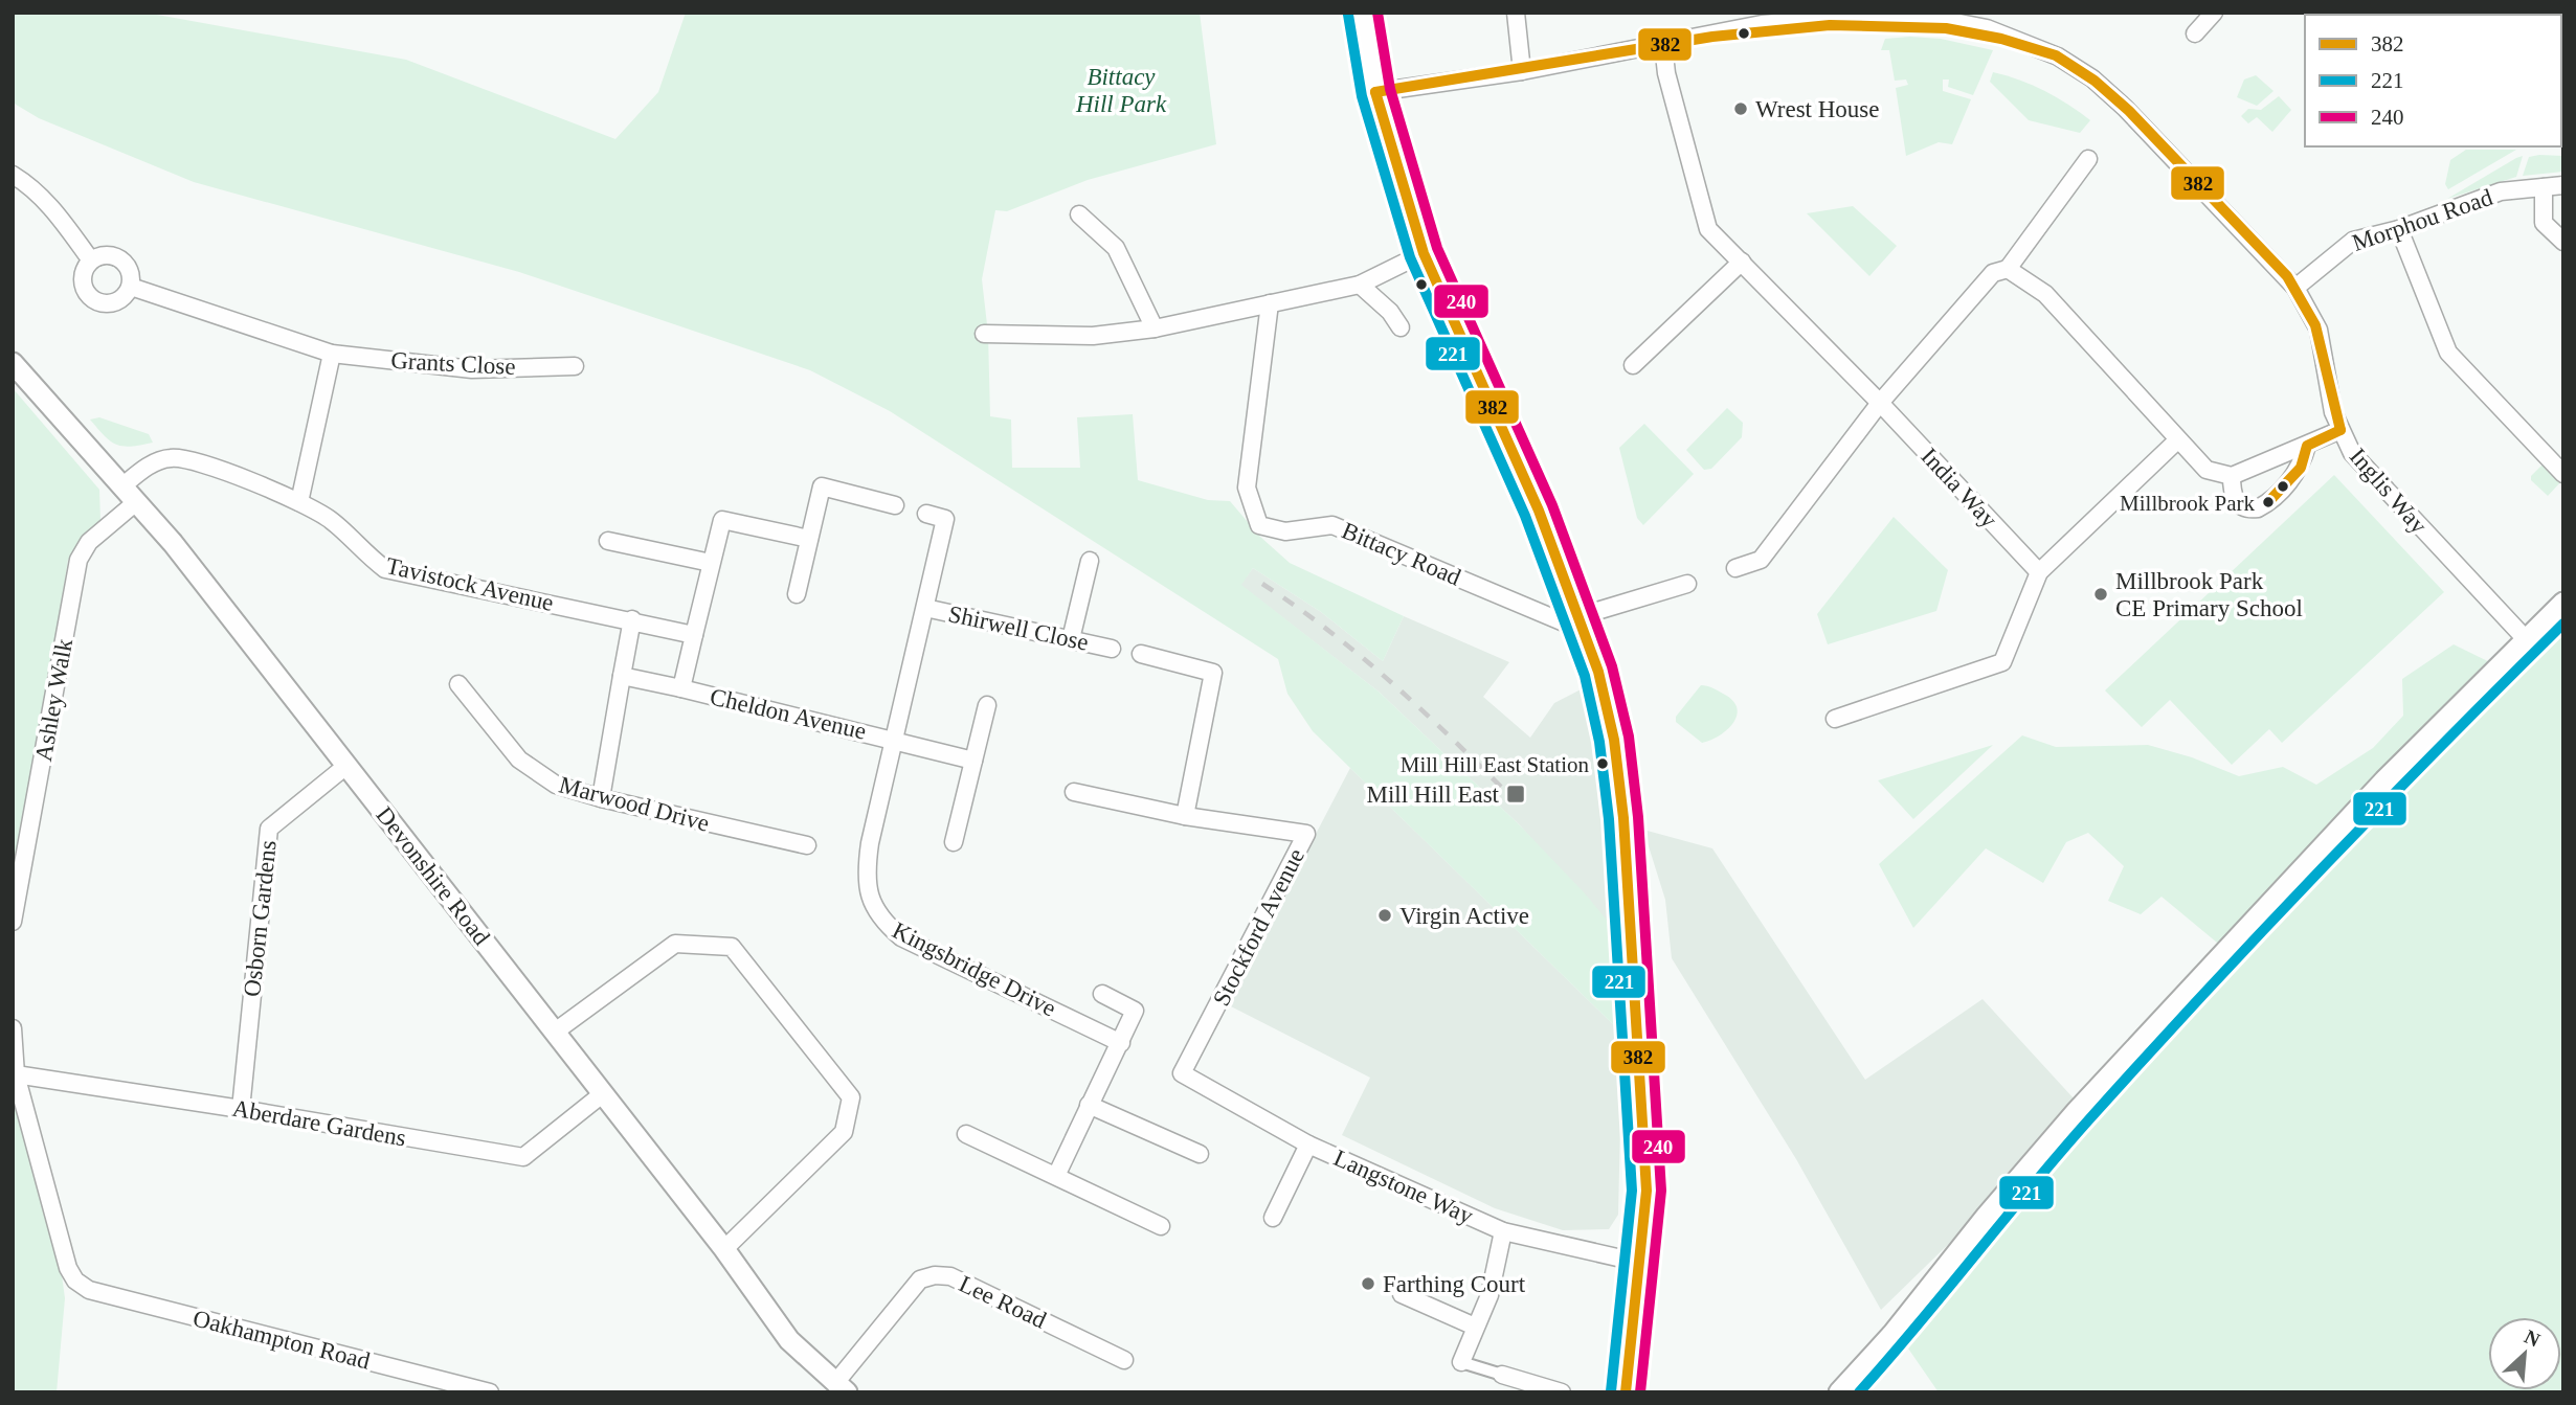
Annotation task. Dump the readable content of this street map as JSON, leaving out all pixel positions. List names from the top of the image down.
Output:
{
  "streets": {
    "street": [
      "Morphou Road",
      "Grants Close",
      "India Way",
      "Inglis Way",
      "Bittacy Road",
      "Tavistock Avenue",
      "Shirwell Close",
      "Ashley Walk",
      "Cheldon Avenue",
      "Marwood Drive",
      "Devonshire Road",
      "Osborn Gardens",
      "Stockford Avenue",
      "Kingsbridge Drive",
      "Aberdare Gardens",
      "Langstone Way",
      "Lee Road",
      "Oakhampton Road"
    ]
  },
  "crossings": [
    ["Morphou Road", "Inglis Way"],
    ["India Way", "Inglis Way"],
    ["Tavistock Avenue", "Ashley Walk"],
    ["Tavistock Avenue", "Devonshire Road"],
    ["Shirwell Close", "Kingsbridge Drive"],
    ["Ashley Walk", "Devonshire Road"],
    ["Cheldon Avenue", "Kingsbridge Drive"],
    ["Devonshire Road", "Osborn Gardens"],
    ["Devonshire Road", "Aberdare Gardens"],
    ["Devonshire Road", "Lee Road"],
    ["Osborn Gardens", "Aberdare Gardens"],
    ["Stockford Avenue", "Langstone Way"],
    ["Aberdare Gardens", "Oakhampton Road"]
  ],
  "parks": ["Bittacy Hill Park"],
  "places": {
    "other": [
      "Wrest House",
      "Millbrook Park",
      "Millbrook Park CE Primary School",
      "Mill Hill East Station",
      "Virgin Active",
      "Farthing Court"
    ],
    "transit": ["Mill Hill East"]
  },
  "lines": ["transit line 240", "transit line 221", "transit line 382"],
  "legend": ["382", "221", "240"],
  "north": "top right"
}
